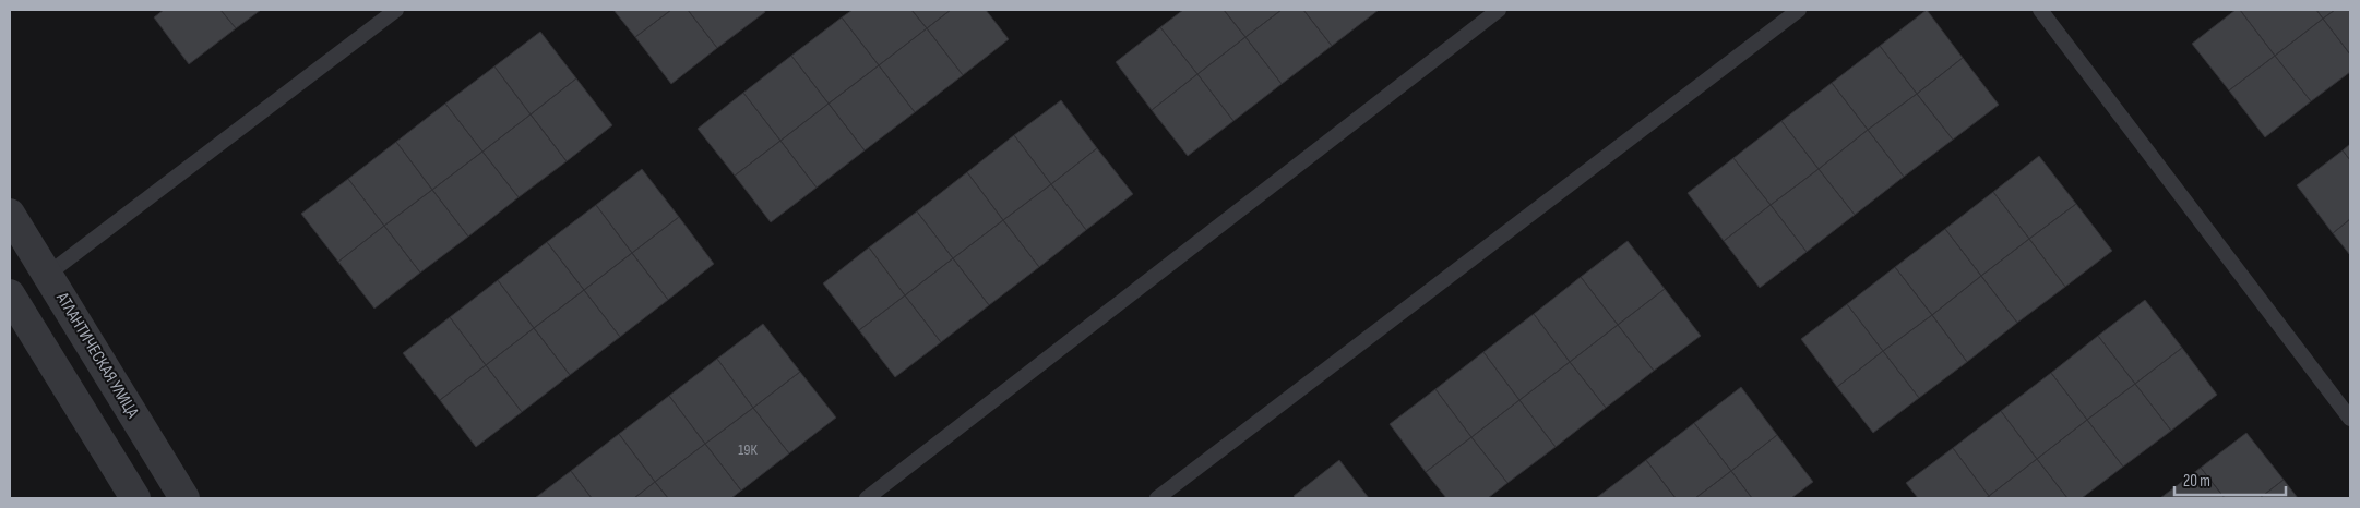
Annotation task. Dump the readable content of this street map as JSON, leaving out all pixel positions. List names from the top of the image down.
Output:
{
  "streets": {
    "street": ["АТЛАНТИЧЕСКАЯ УЛИЦА"]
  },
  "house_numbers": ["19К"],
  "scale_bar": "20 m"
}
